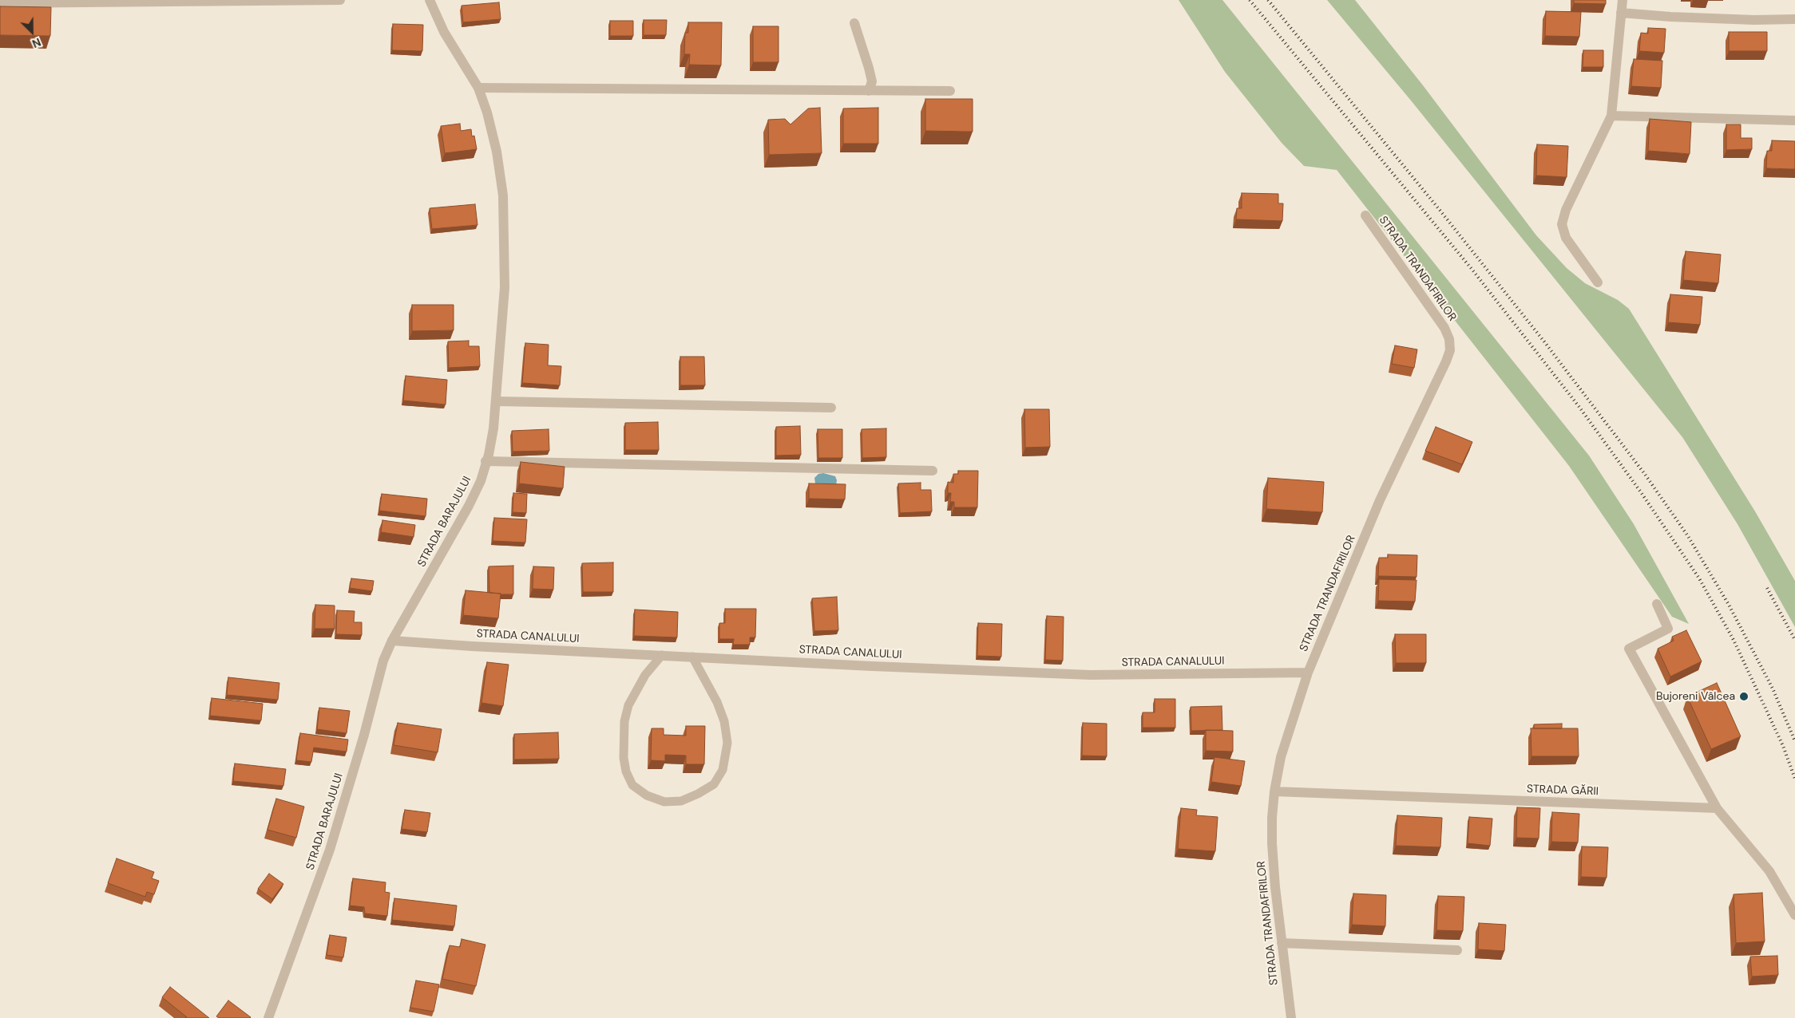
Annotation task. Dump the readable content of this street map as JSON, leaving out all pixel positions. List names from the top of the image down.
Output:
{
  "streets": {
    "street": [
      "STRADA TRANDAFIRILOR",
      "STRADA BARAJULUI",
      "STRADA CANALULUI",
      "STRADA GĂRII"
    ]
  },
  "crossings": [
    ["STRADA TRANDAFIRILOR", "STRADA CANALULUI"],
    ["STRADA TRANDAFIRILOR", "STRADA GĂRII"],
    ["STRADA BARAJULUI", "STRADA CANALULUI"]
  ],
  "places": ["Bujoreni Vâlcea"],
  "north": "bottom right"
}
